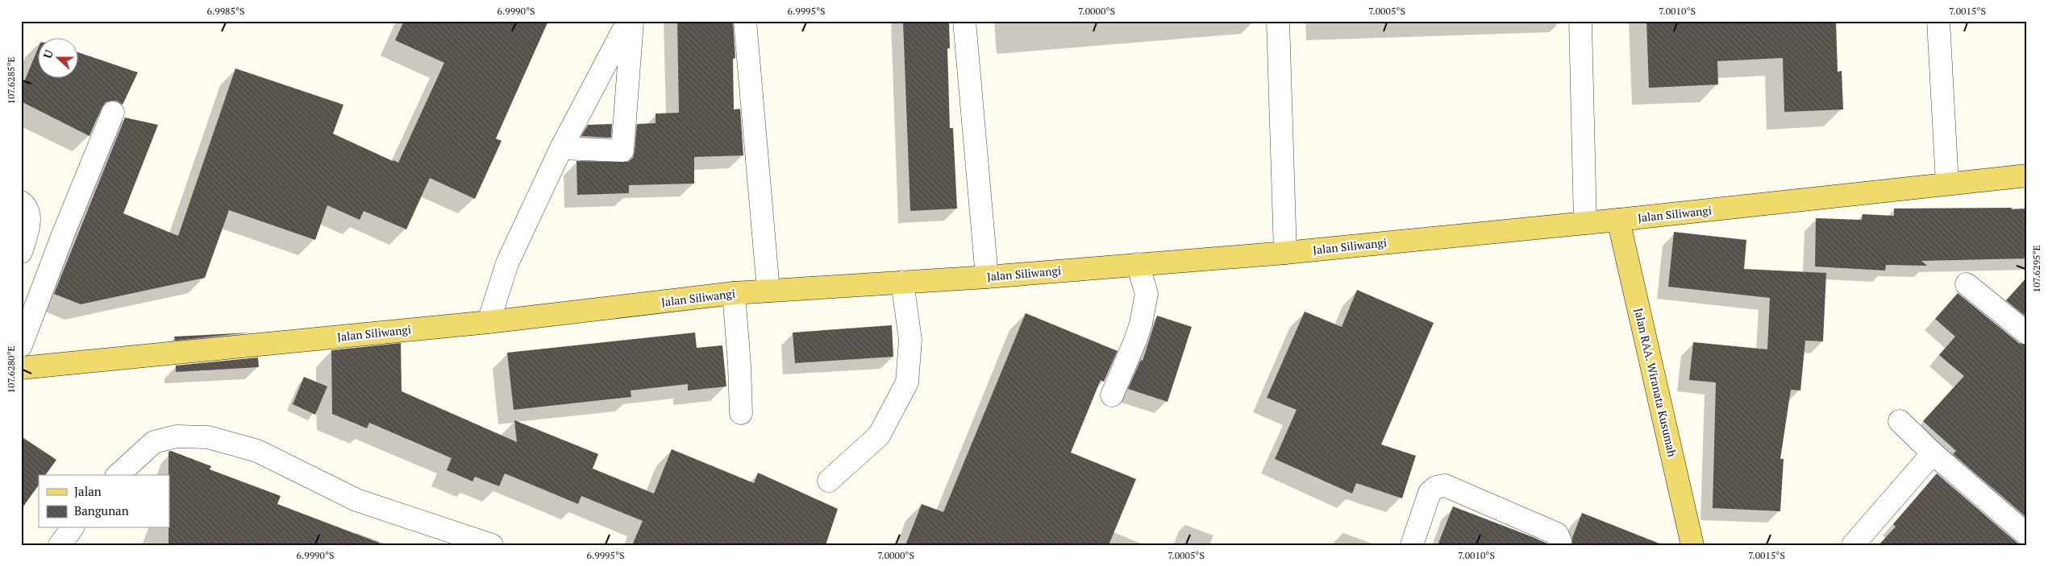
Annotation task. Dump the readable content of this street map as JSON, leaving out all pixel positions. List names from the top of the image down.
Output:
{
  "streets": {
    "main road": ["Jalan Siliwangi", "Jalan RAA. Wiranata Kusumah"]
  },
  "crossings": [
    ["Jalan Siliwangi", "Jalan RAA. Wiranata Kusumah"]
  ],
  "legend": ["Jalan", "Bangunan"],
  "north": "left",
  "coordinates": [
    "6.9985°S",
    "6.9990°S",
    "6.9995°S",
    "7.0000°S",
    "7.0005°S",
    "7.0010°S",
    "7.0015°S",
    "107.6285°E",
    "107.6295°E",
    "107.6280°E"
  ]
}
